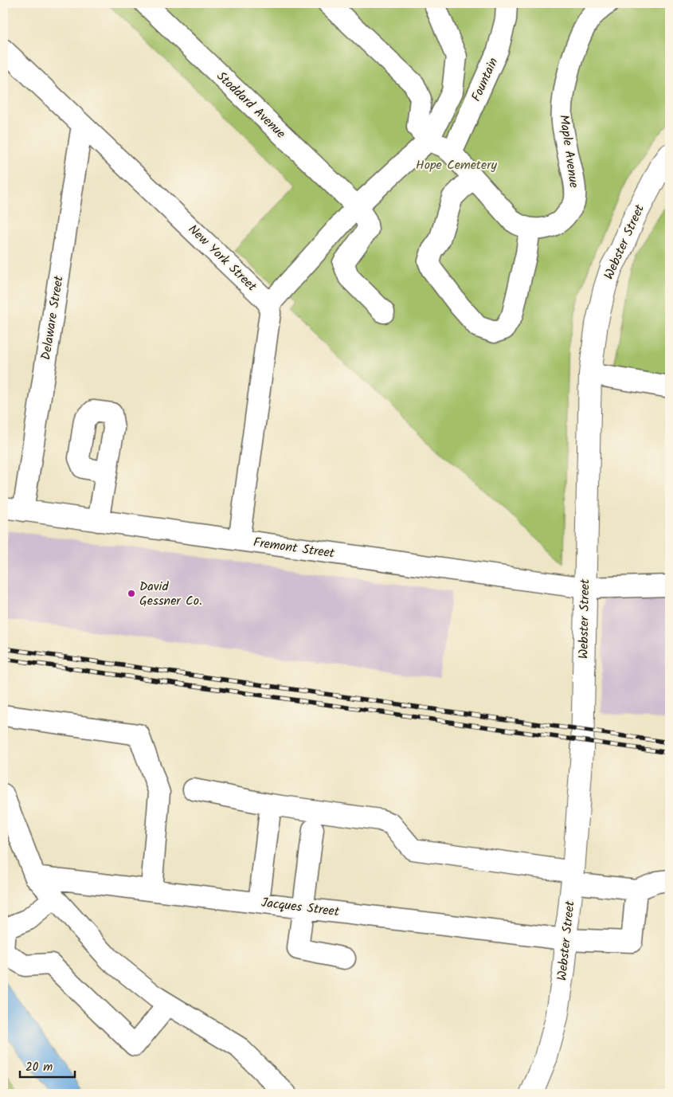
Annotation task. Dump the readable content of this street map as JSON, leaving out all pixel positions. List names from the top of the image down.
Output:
{
  "streets": {
    "main road": ["Webster Street"],
    "street": [
      "Fountain",
      "Stoddard Avenue",
      "Maple Avenue",
      "New York Street",
      "Delaware Street",
      "Fremont Street",
      "Jacques Street"
    ]
  },
  "crossings": [
    ["Webster Street", "Fremont Street"],
    ["Webster Street", "Jacques Street"],
    ["New York Street", "Delaware Street"],
    ["Delaware Street", "Fremont Street"]
  ],
  "parks": ["Hope Cemetery"],
  "places": ["David Gessner Co."],
  "scale_bar": "20 m"
}
